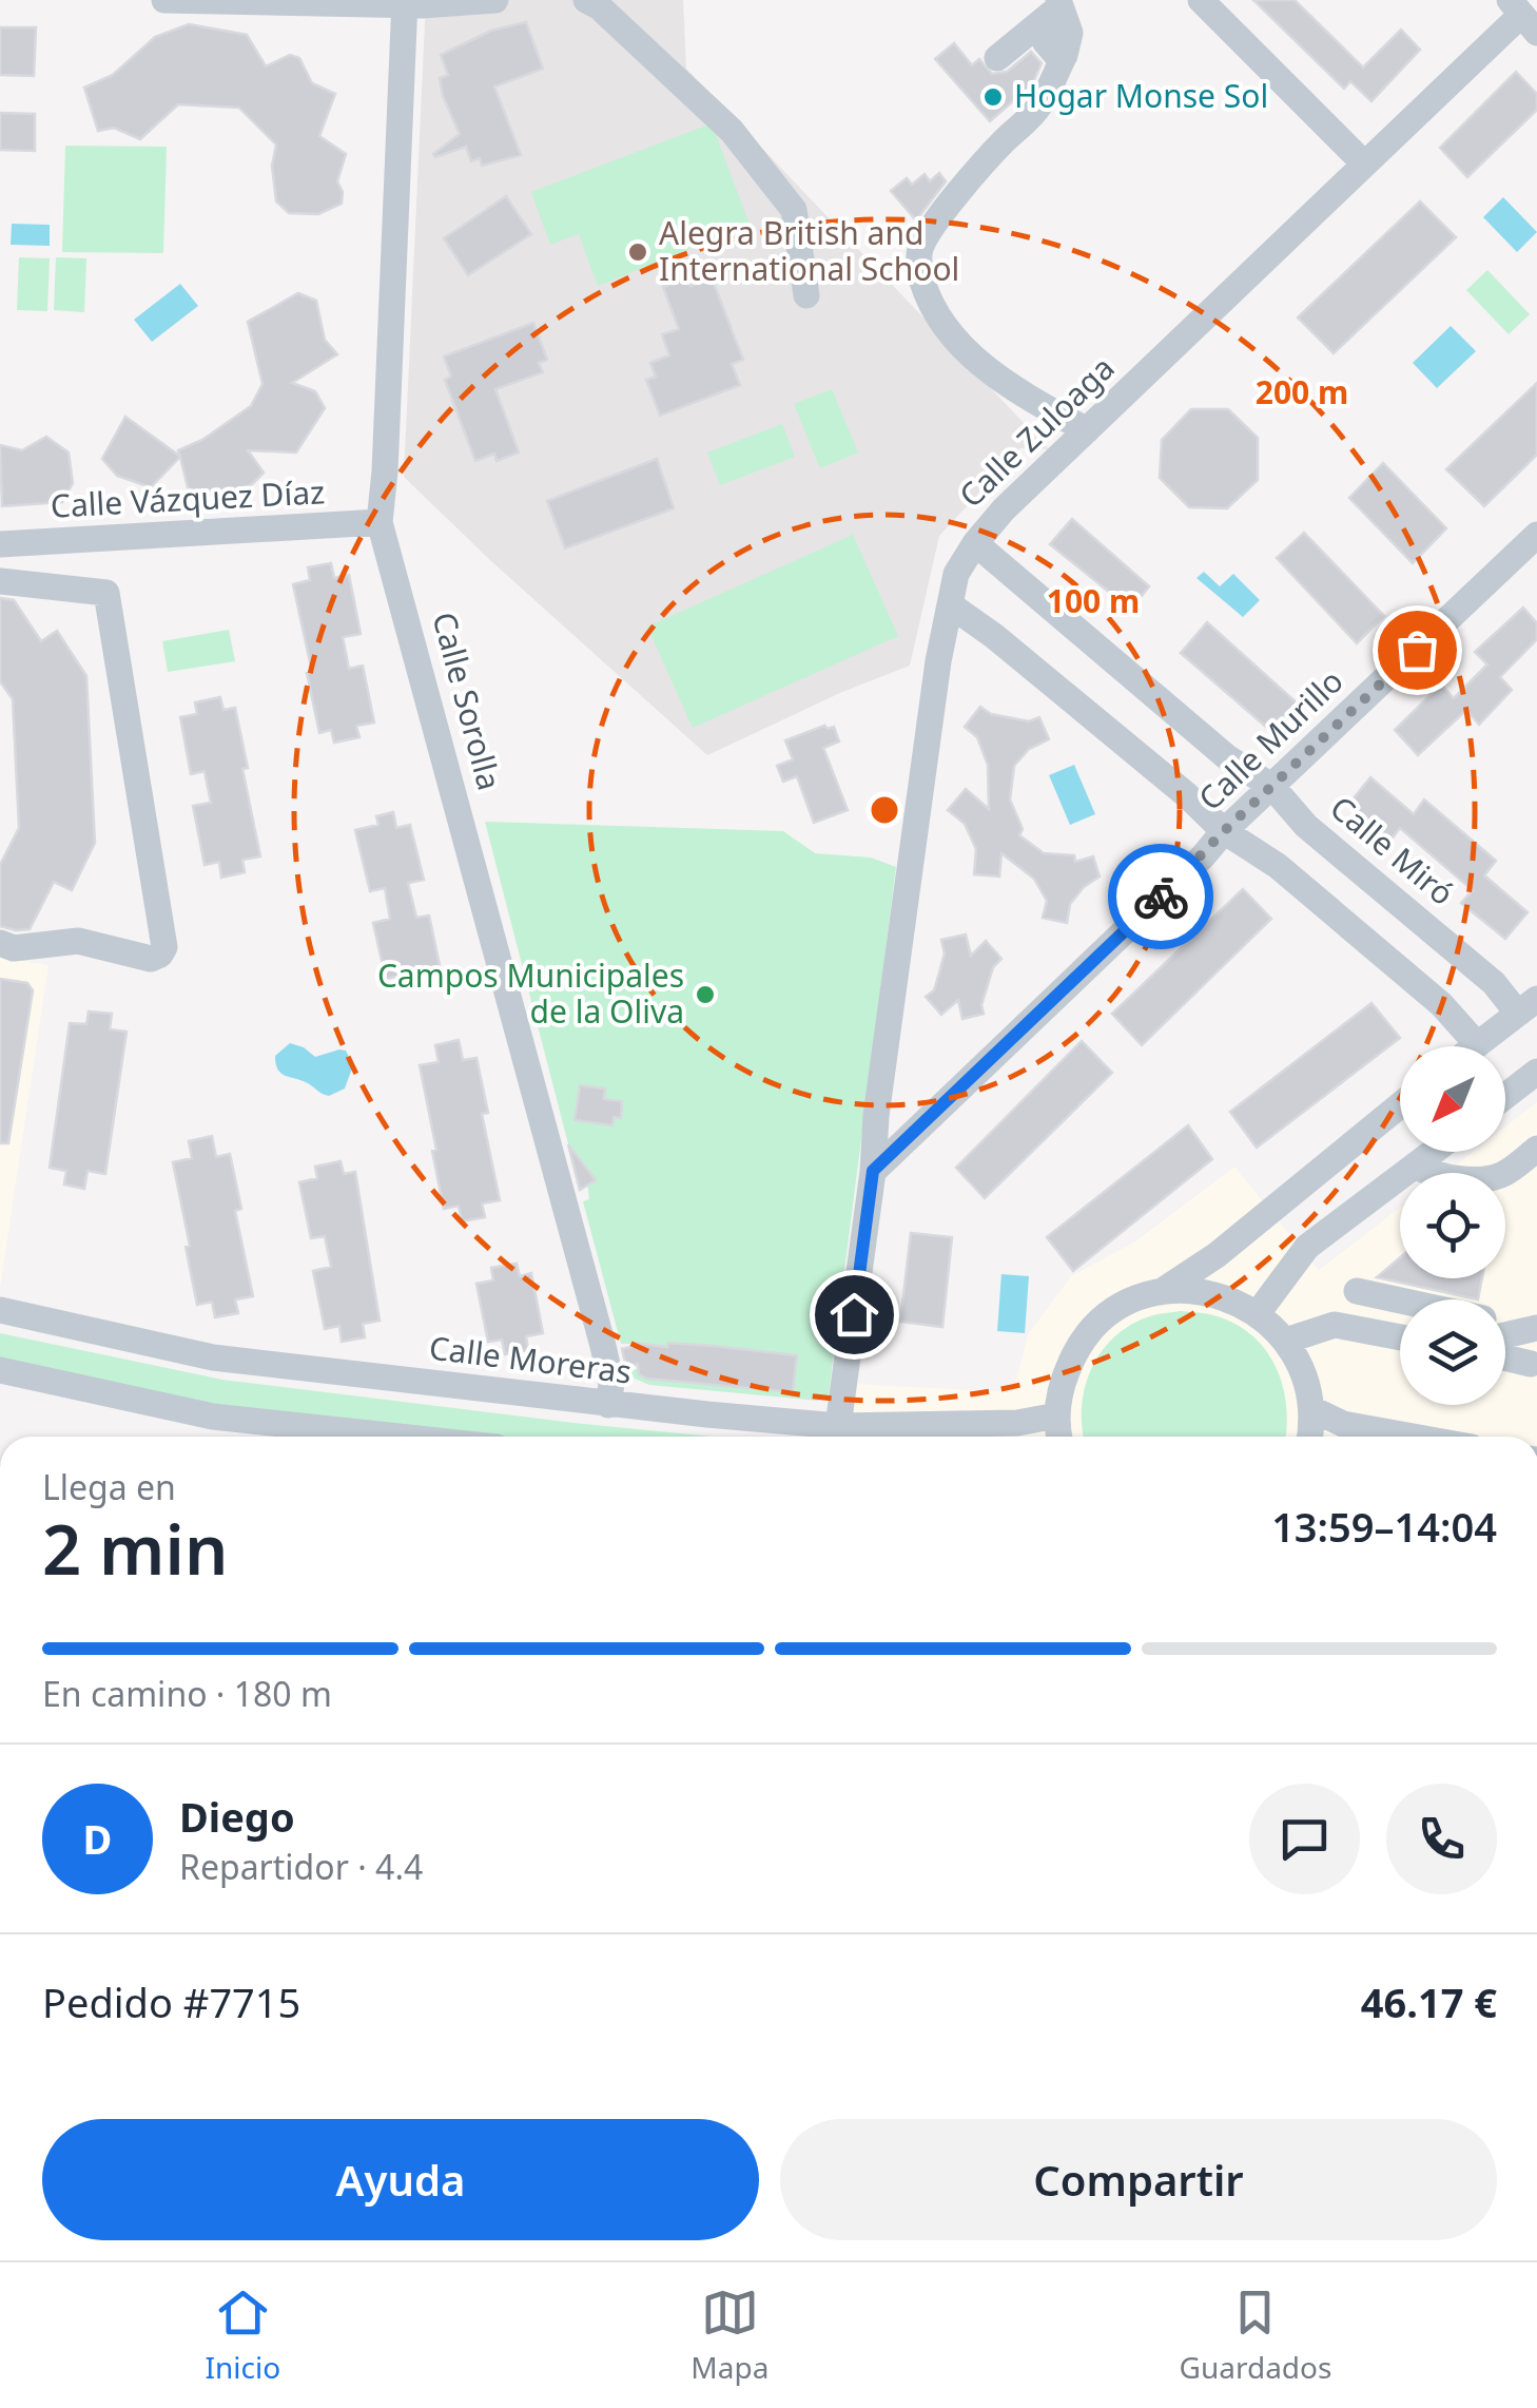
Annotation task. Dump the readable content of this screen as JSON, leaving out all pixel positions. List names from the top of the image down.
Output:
{
  "streets": {
    "street": [
      "Calle Zuloaga",
      "Calle Vázquez Díaz",
      "Calle Sorolla",
      "Calle Murillo",
      "Calle Miró",
      "Calle Moreras"
    ]
  },
  "crossings": [
    ["Calle Zuloaga", "Calle Murillo"],
    ["Calle Zuloaga", "Calle Miró"],
    ["Calle Zuloaga", "Calle Moreras"],
    ["Calle Vázquez Díaz", "Calle Sorolla"],
    ["Calle Sorolla", "Calle Moreras"],
    ["Calle Murillo", "Calle Miró"]
  ],
  "places": ["Hogar Monse Sol", "Alegra British and International School", "Campos Municipales de la Oliva"],
  "north": "bottom left",
  "page": {
    "heading": ["2 min", "Llega en", "13:59–14:04"],
    "panel": [
      "Diego",
      "Repartidor · 4.4",
      "Pedido #7715",
      "46.17 €"
    ],
    "bar": "En camino · 180 m",
    "round": "D",
    "buttons": ["Ayuda", "Compartir"],
    "tabs": ["Inicio", "Mapa", "Guardados"]
  },
  "rings": ["200 m", "100 m"]
}
